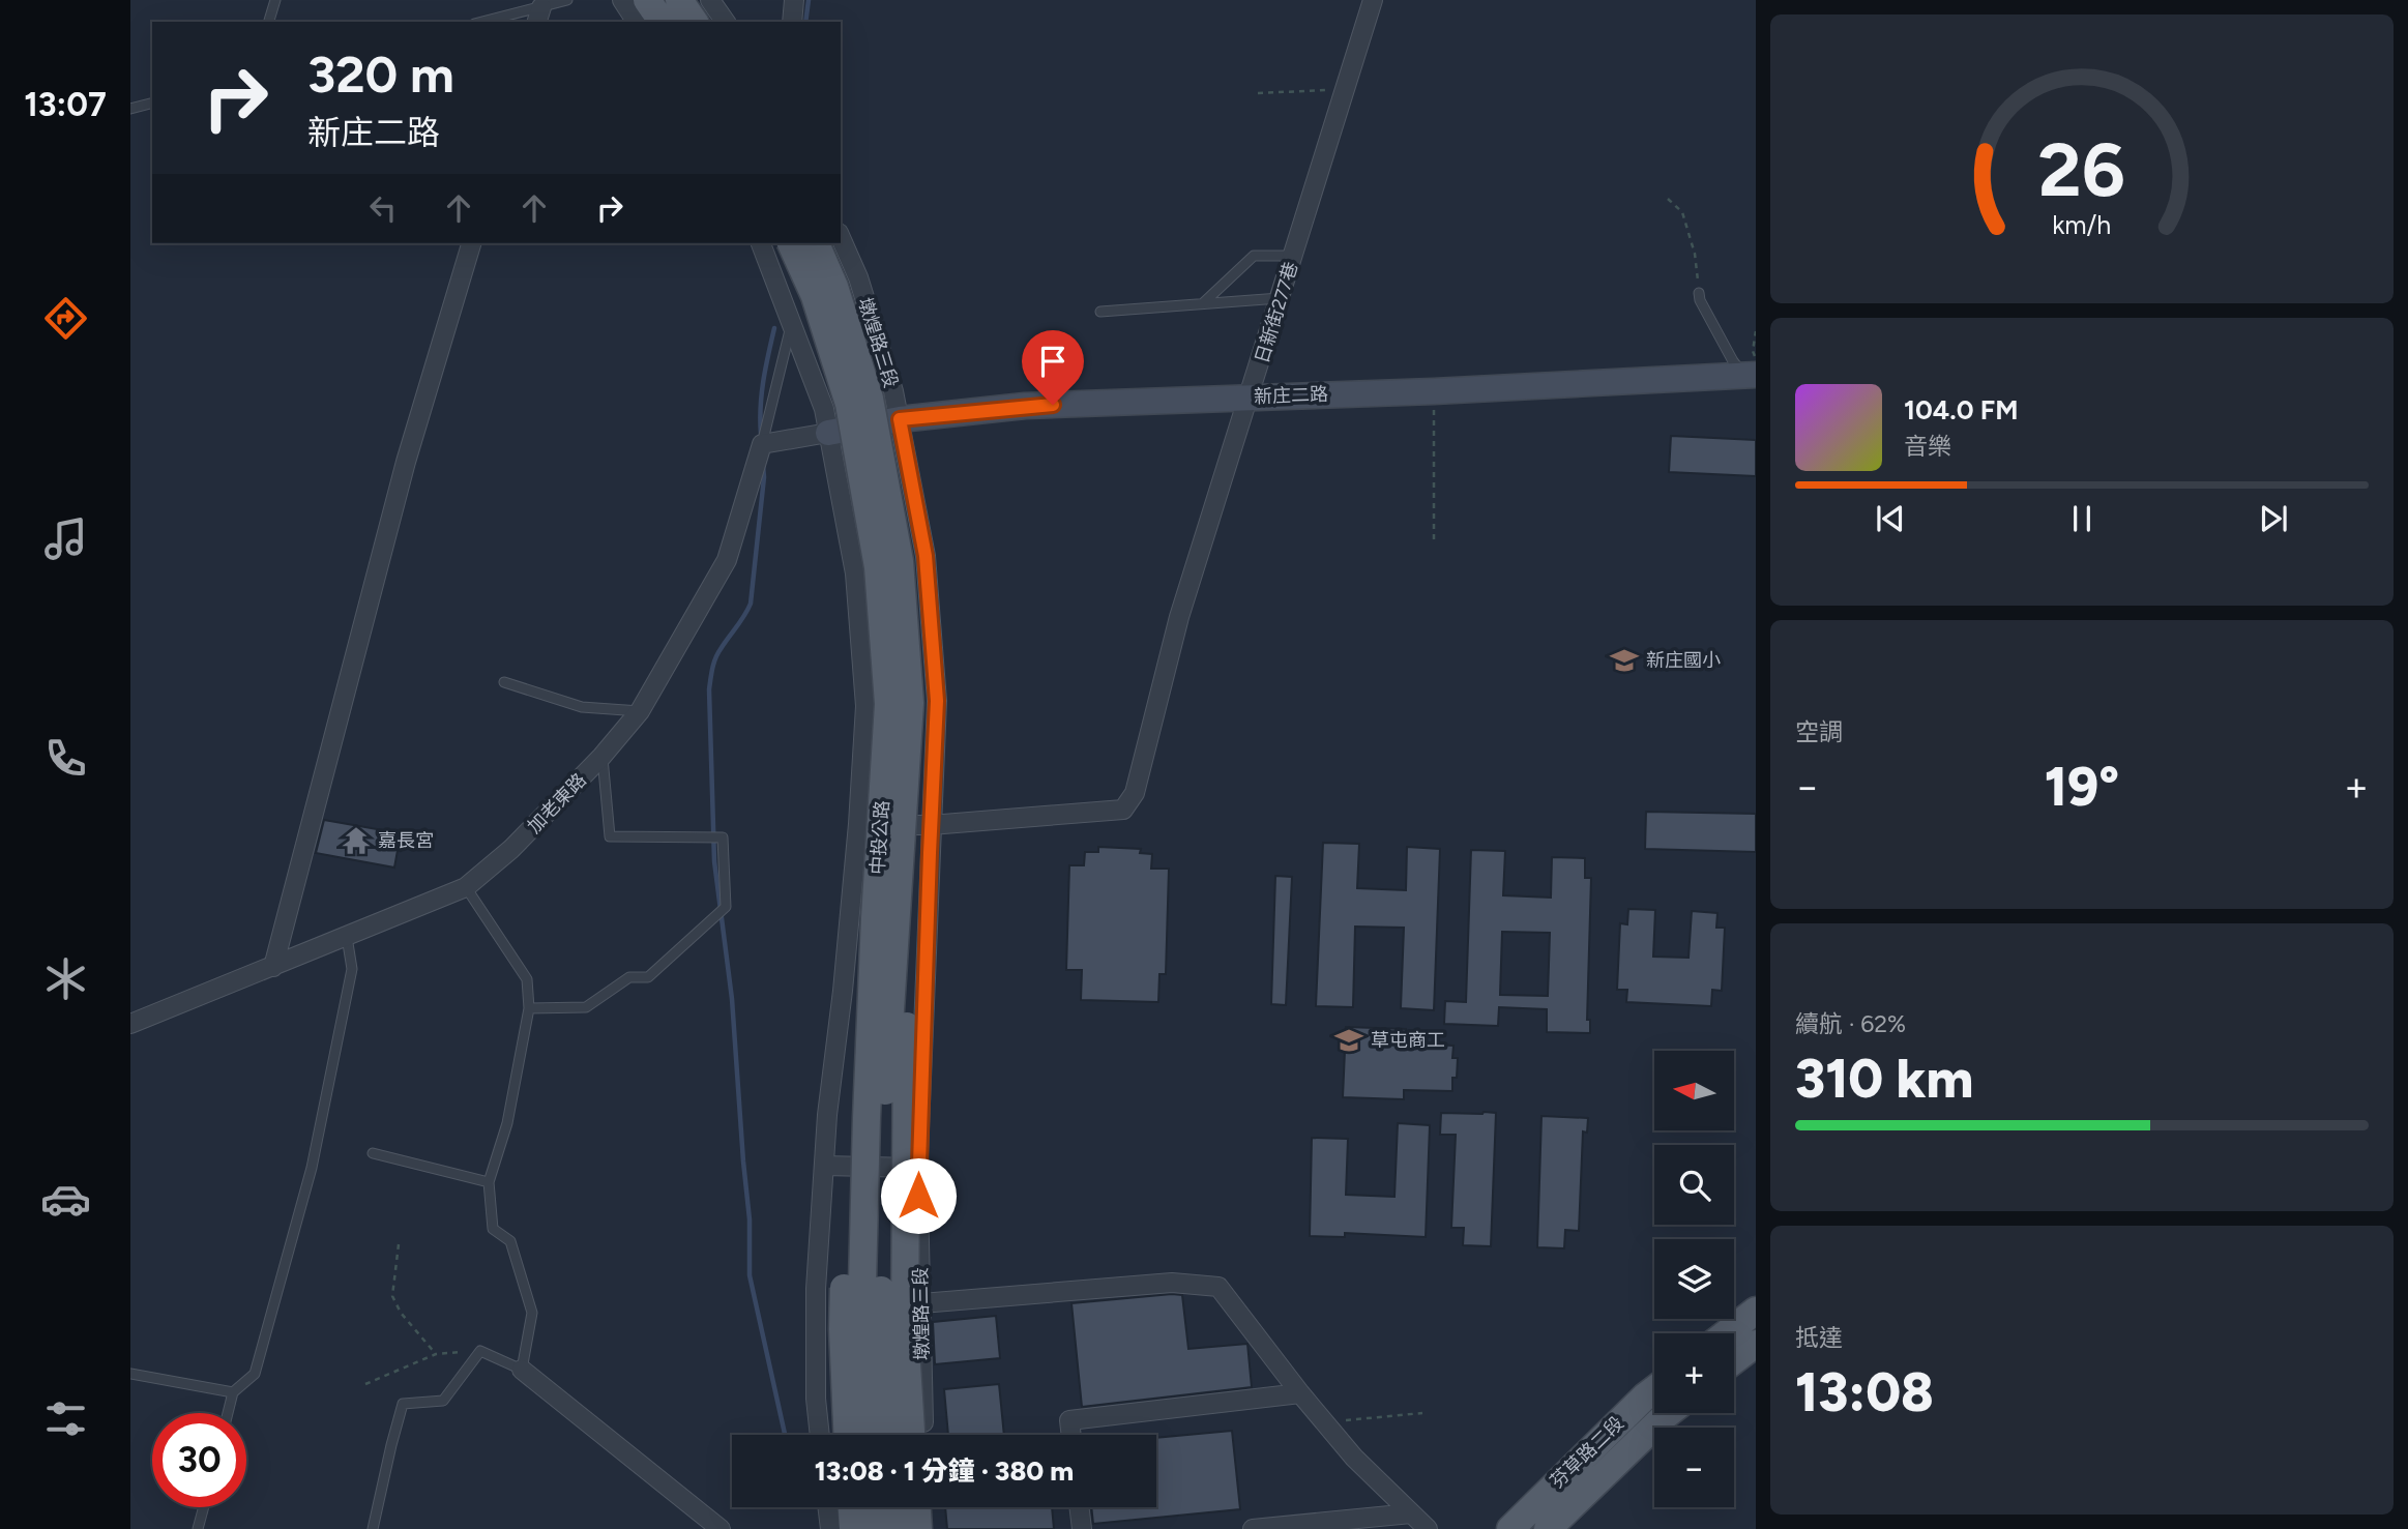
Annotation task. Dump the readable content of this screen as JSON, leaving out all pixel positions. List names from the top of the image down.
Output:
{
  "streets": {
    "main road": ["中投公路", "芬草路二段"],
    "street": [
      "日新街277巷",
      "墩煌路三段",
      "新庄二路",
      "加老東路"
    ]
  },
  "crossings": [
    ["日新街277巷", "墩煌路三段"],
    ["日新街277巷", "新庄二路"],
    ["墩煌路三段", "新庄二路"]
  ],
  "places": {
    "school or university": ["新庄國小", "草屯商工"],
    "temple": ["嘉長宮"]
  },
  "north": "left",
  "page": {
    "tabs": "13:07",
    "turn": ["320 m", "新庄二路"],
    "song": ["104.0 FM", "音樂"],
    "tile": [
      "空調",
      ["續航 · 62%", "310 km"],
      ["抵達", "13:08"]
    ],
    "heat": ["−", "19°", "+"],
    "map_buttons": ["+", "−"],
    "limit": "30",
    "trip": "13:08 · 1 分鐘 · 380 m",
    "gauge": ["26", "km/h"]
  }
}
